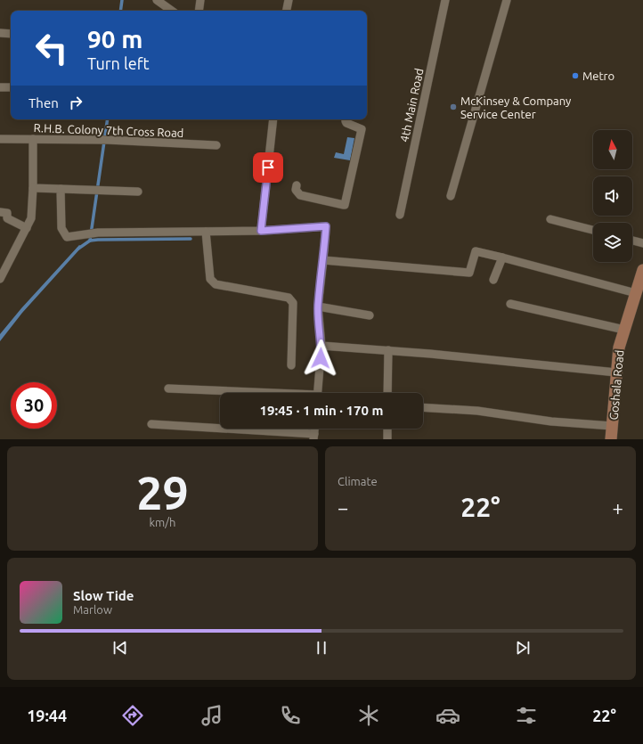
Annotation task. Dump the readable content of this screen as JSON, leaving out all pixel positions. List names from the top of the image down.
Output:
{
  "streets": {
    "street": ["4th Main Road", "R.H.B. Colony 7th Cross Road", "Goshala Road"]
  },
  "places": ["Metro", "McKinsey & Company Service Center"],
  "north": "top",
  "page": {
    "turn": ["90 m", "Turn left"],
    "then": "Then",
    "limit": "30",
    "trip": "19:45 · 1 min · 170 m",
    "tile": [
      ["29", "km/h"],
      "Climate"
    ],
    "heat": ["−", "22°", "+"],
    "song": ["Slow Tide", "Marlow"],
    "tabs": ["19:44", "22°"]
  }
}
